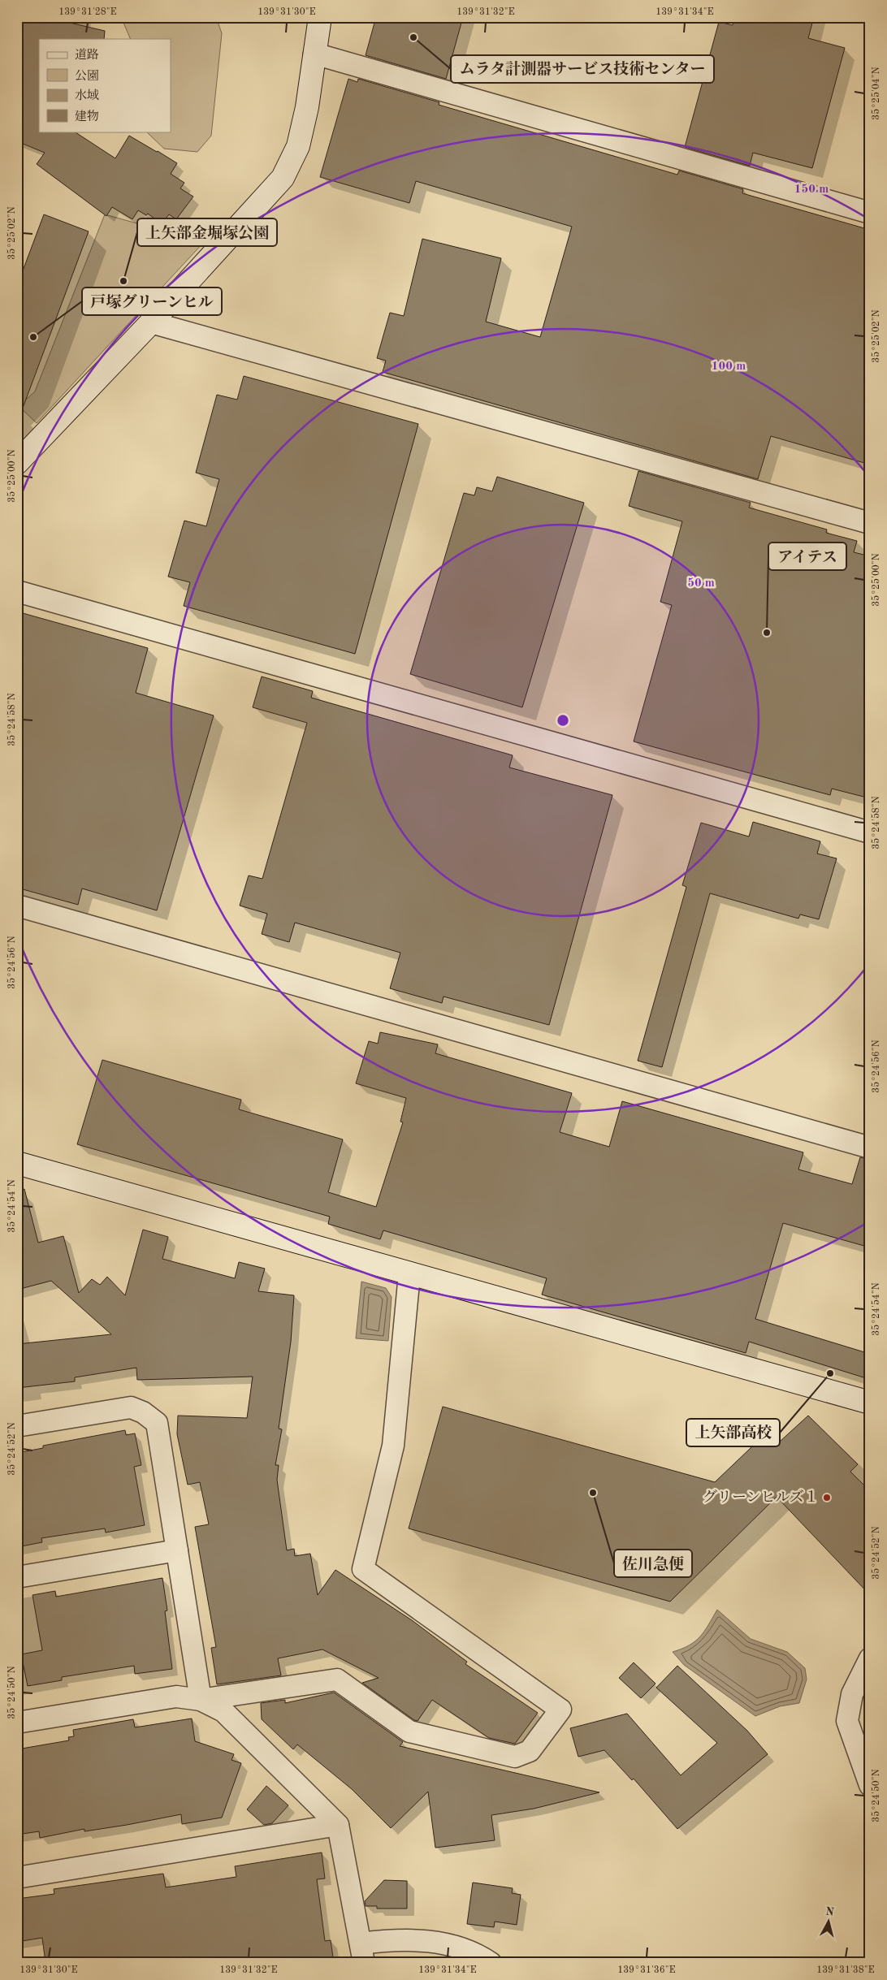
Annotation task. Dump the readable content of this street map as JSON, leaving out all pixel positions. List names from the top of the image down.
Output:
{
  "places": [
    "ムラタ計測器サービス技術センター",
    "上矢部金堀塚公園",
    "戸塚グリーンヒル",
    "アイテス",
    "上矢部高校",
    "佐川急便",
    "グリーンヒルズ１"
  ],
  "legend": [
    "道路",
    "公園",
    "水域",
    "建物"
  ],
  "north": "top",
  "coordinates": [
    "139°31'28\"E",
    "139°31'30\"E",
    "139°31'32\"E",
    "139°31'34\"E",
    "35°25'04\"N",
    "35°25'02\"N",
    "35°25'00\"N",
    "35°24'58\"N",
    "35°24'56\"N",
    "35°24'54\"N",
    "35°24'52\"N",
    "35°24'50\"N",
    "139°31'36\"E",
    "139°31'38\"E"
  ],
  "rings": ["150 m", "100 m", "50 m"]
}
